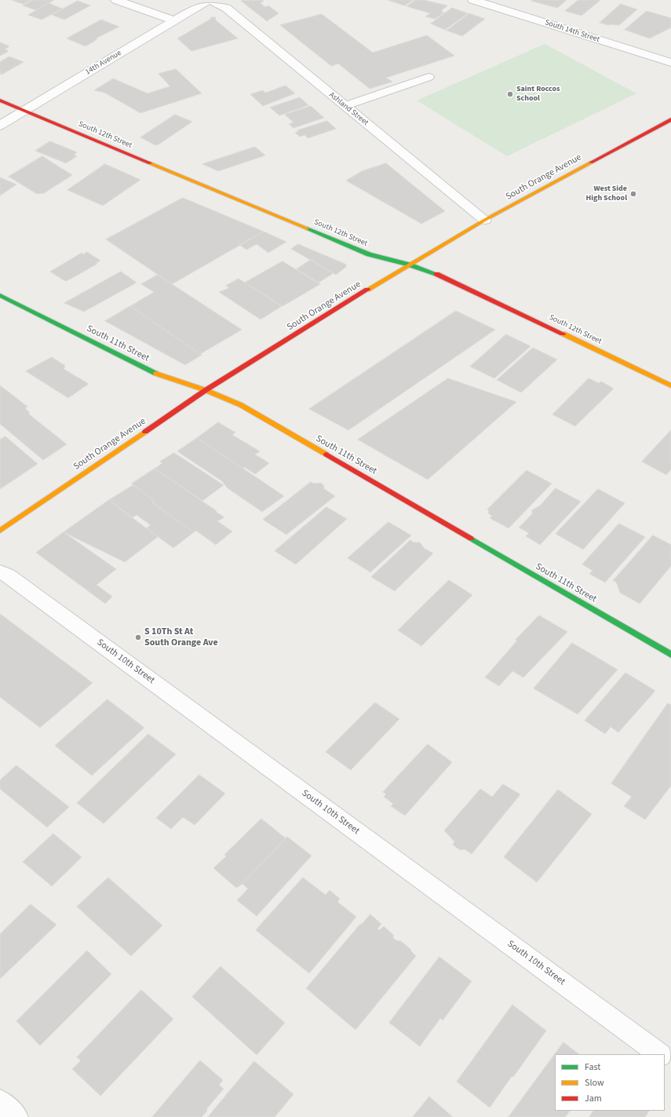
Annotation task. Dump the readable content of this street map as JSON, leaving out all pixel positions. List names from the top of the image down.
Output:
{
  "streets": {
    "street": [
      "South 14th Street",
      "14th Avenue",
      "Ashland Street",
      "South 12th Street",
      "South Orange Avenue",
      "South 11th Street",
      "South 10th Street"
    ]
  },
  "crossings": [
    ["14th Avenue", "South 12th Street"],
    ["Ashland Street", "South Orange Avenue"],
    ["South 12th Street", "South Orange Avenue"],
    ["South Orange Avenue", "South 11th Street"]
  ],
  "places": ["Saint Roccos School", "West Side High School", "S 10Th St At South Orange Ave"],
  "legend": ["Fast", "Slow", "Jam"]
}
